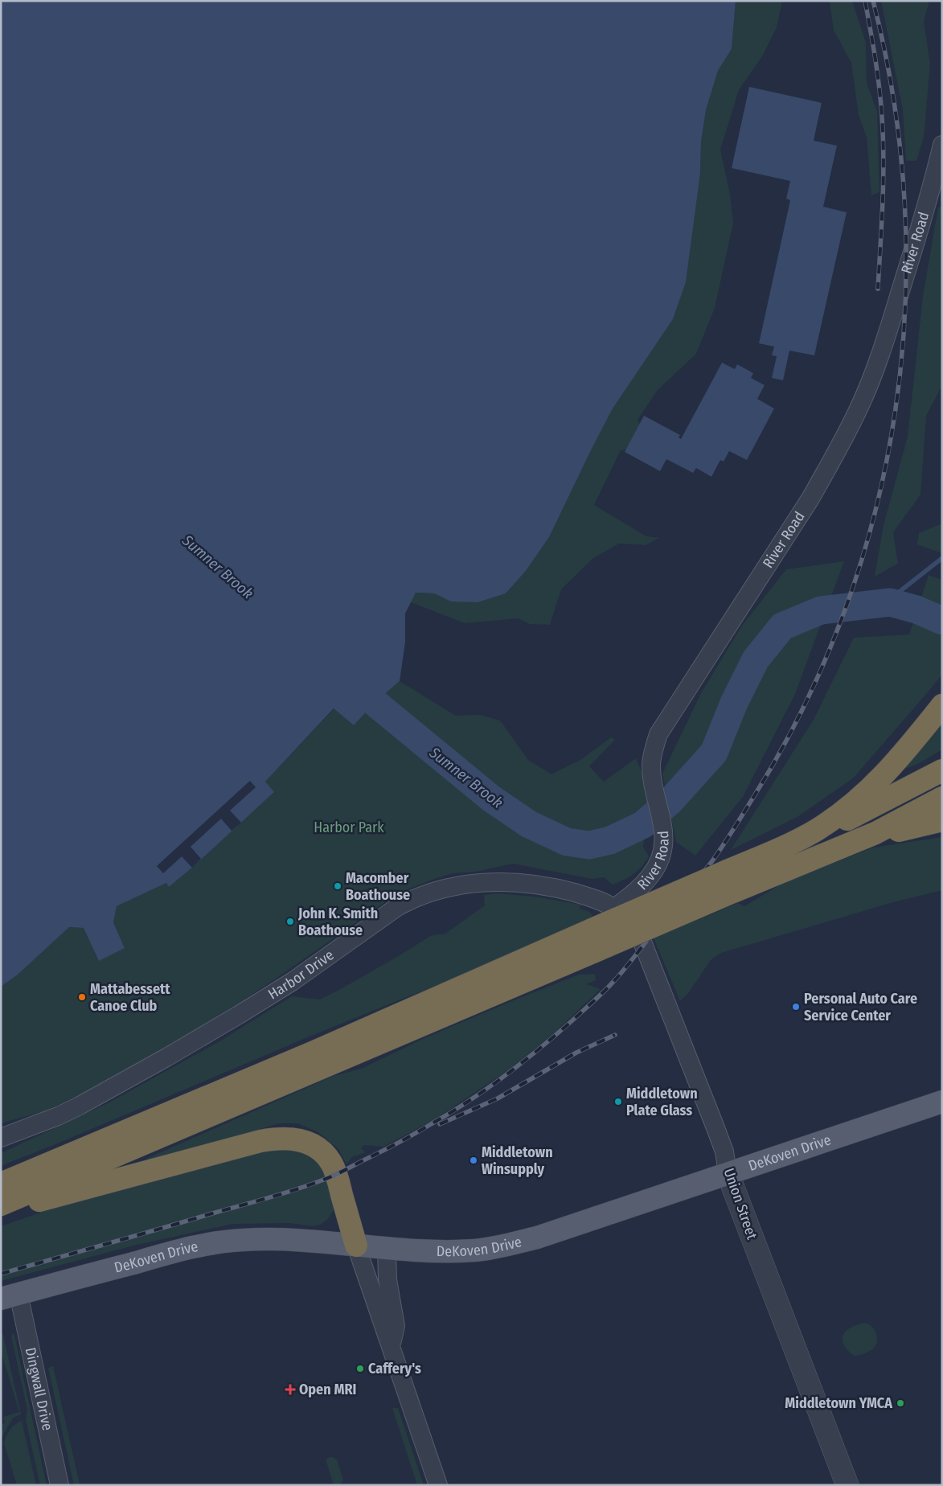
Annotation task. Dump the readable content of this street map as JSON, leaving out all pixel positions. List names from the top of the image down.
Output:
{
  "streets": {
    "main road": ["DeKoven Drive"],
    "street": [
      "River Road",
      "Harbor Drive",
      "Union Street",
      "Dingwall Drive"
    ]
  },
  "crossings": [
    ["River Road", "Harbor Drive"],
    ["River Road", "Union Street"],
    ["Harbor Drive", "Union Street"],
    ["DeKoven Drive", "Union Street"],
    ["DeKoven Drive", "Dingwall Drive"]
  ],
  "water": ["Sumner Brook"],
  "parks": ["Harbor Park"],
  "places": {
    "other": [
      "Macomber Boathouse",
      "John K. Smith Boathouse",
      "Mattabessett Canoe Club",
      "Personal Auto Care Service Center",
      "Middletown Plate Glass",
      "Middletown Winsupply",
      "Caffery's",
      "Middletown YMCA"
    ],
    "health": ["Open MRI"]
  }
}
